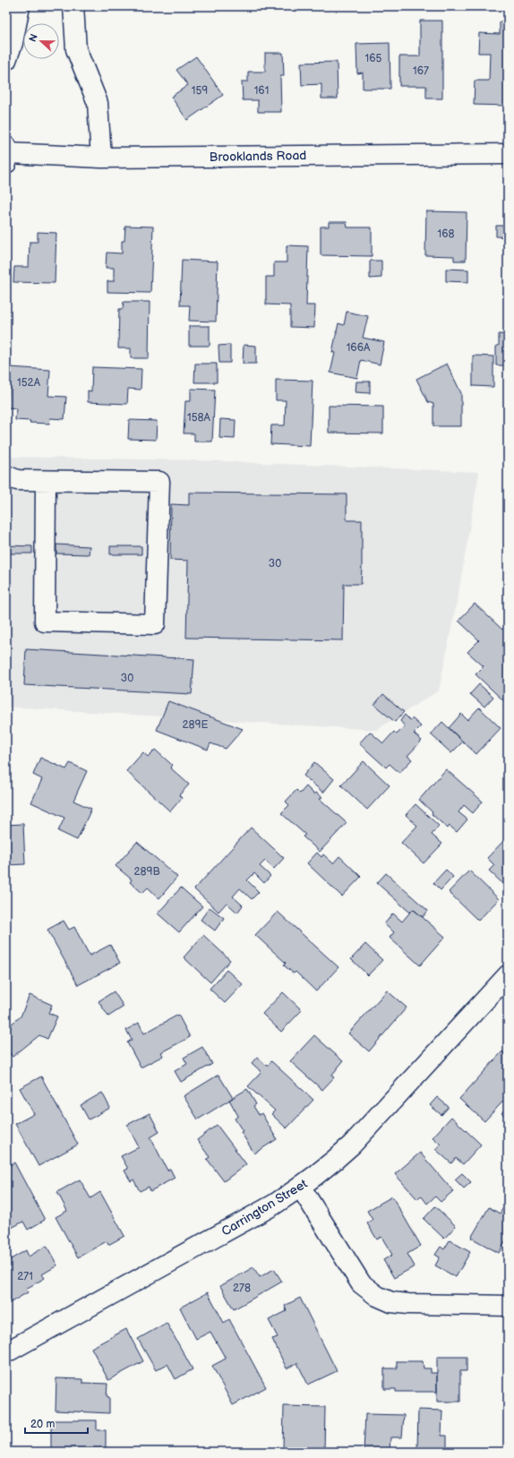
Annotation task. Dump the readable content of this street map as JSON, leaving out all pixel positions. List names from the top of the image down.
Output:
{
  "streets": {
    "street": ["Brooklands Road", "Carrington Street"]
  },
  "house_numbers": [
    "165",
    "167",
    "159",
    "161",
    "168",
    "166A",
    "152A",
    "158A",
    "30",
    "30",
    "289E",
    "289B",
    "271",
    "278"
  ],
  "scale_bar": "20 m",
  "north": "left"
}
